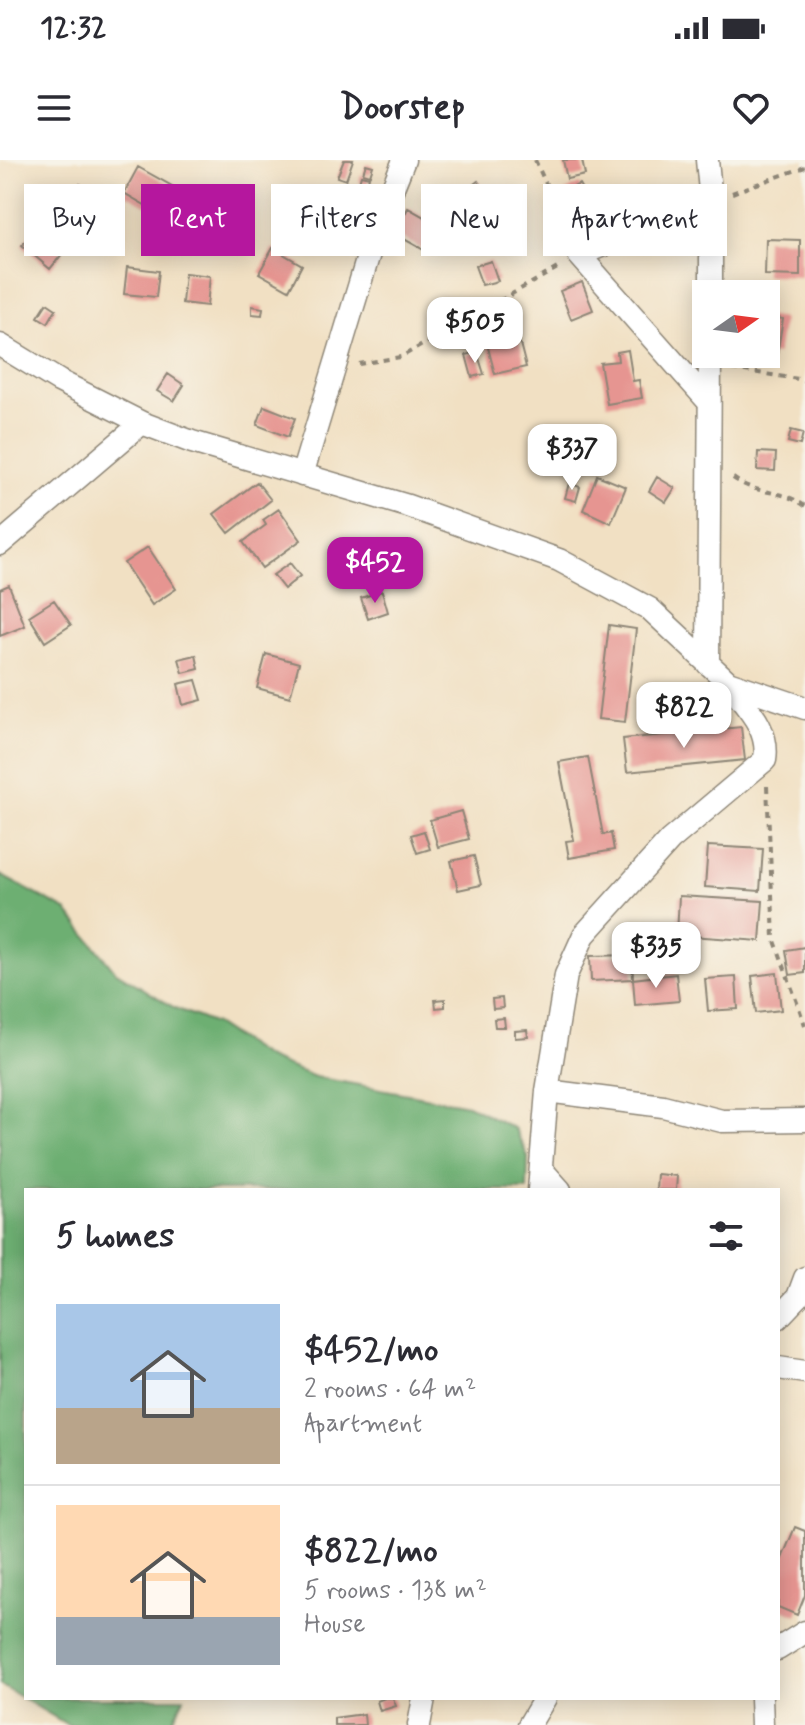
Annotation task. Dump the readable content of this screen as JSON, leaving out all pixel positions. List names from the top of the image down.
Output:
{
  "north": "right",
  "page": {
    "status": "12:32",
    "header": "Doorstep",
    "chip": [
      "Buy",
      "Rent",
      "Filters",
      "New",
      "Apartment"
    ],
    "price": [
      "$505",
      "$337",
      "$452",
      "$822",
      "$335"
    ],
    "heading": "5 homes",
    "list": [
      {
        "name": "$452/mo",
        "note": "2 rooms · 64 m² · Apartment"
      },
      {
        "name": "$822/mo",
        "note": "5 rooms · 138 m² · House"
      }
    ]
  }
}
